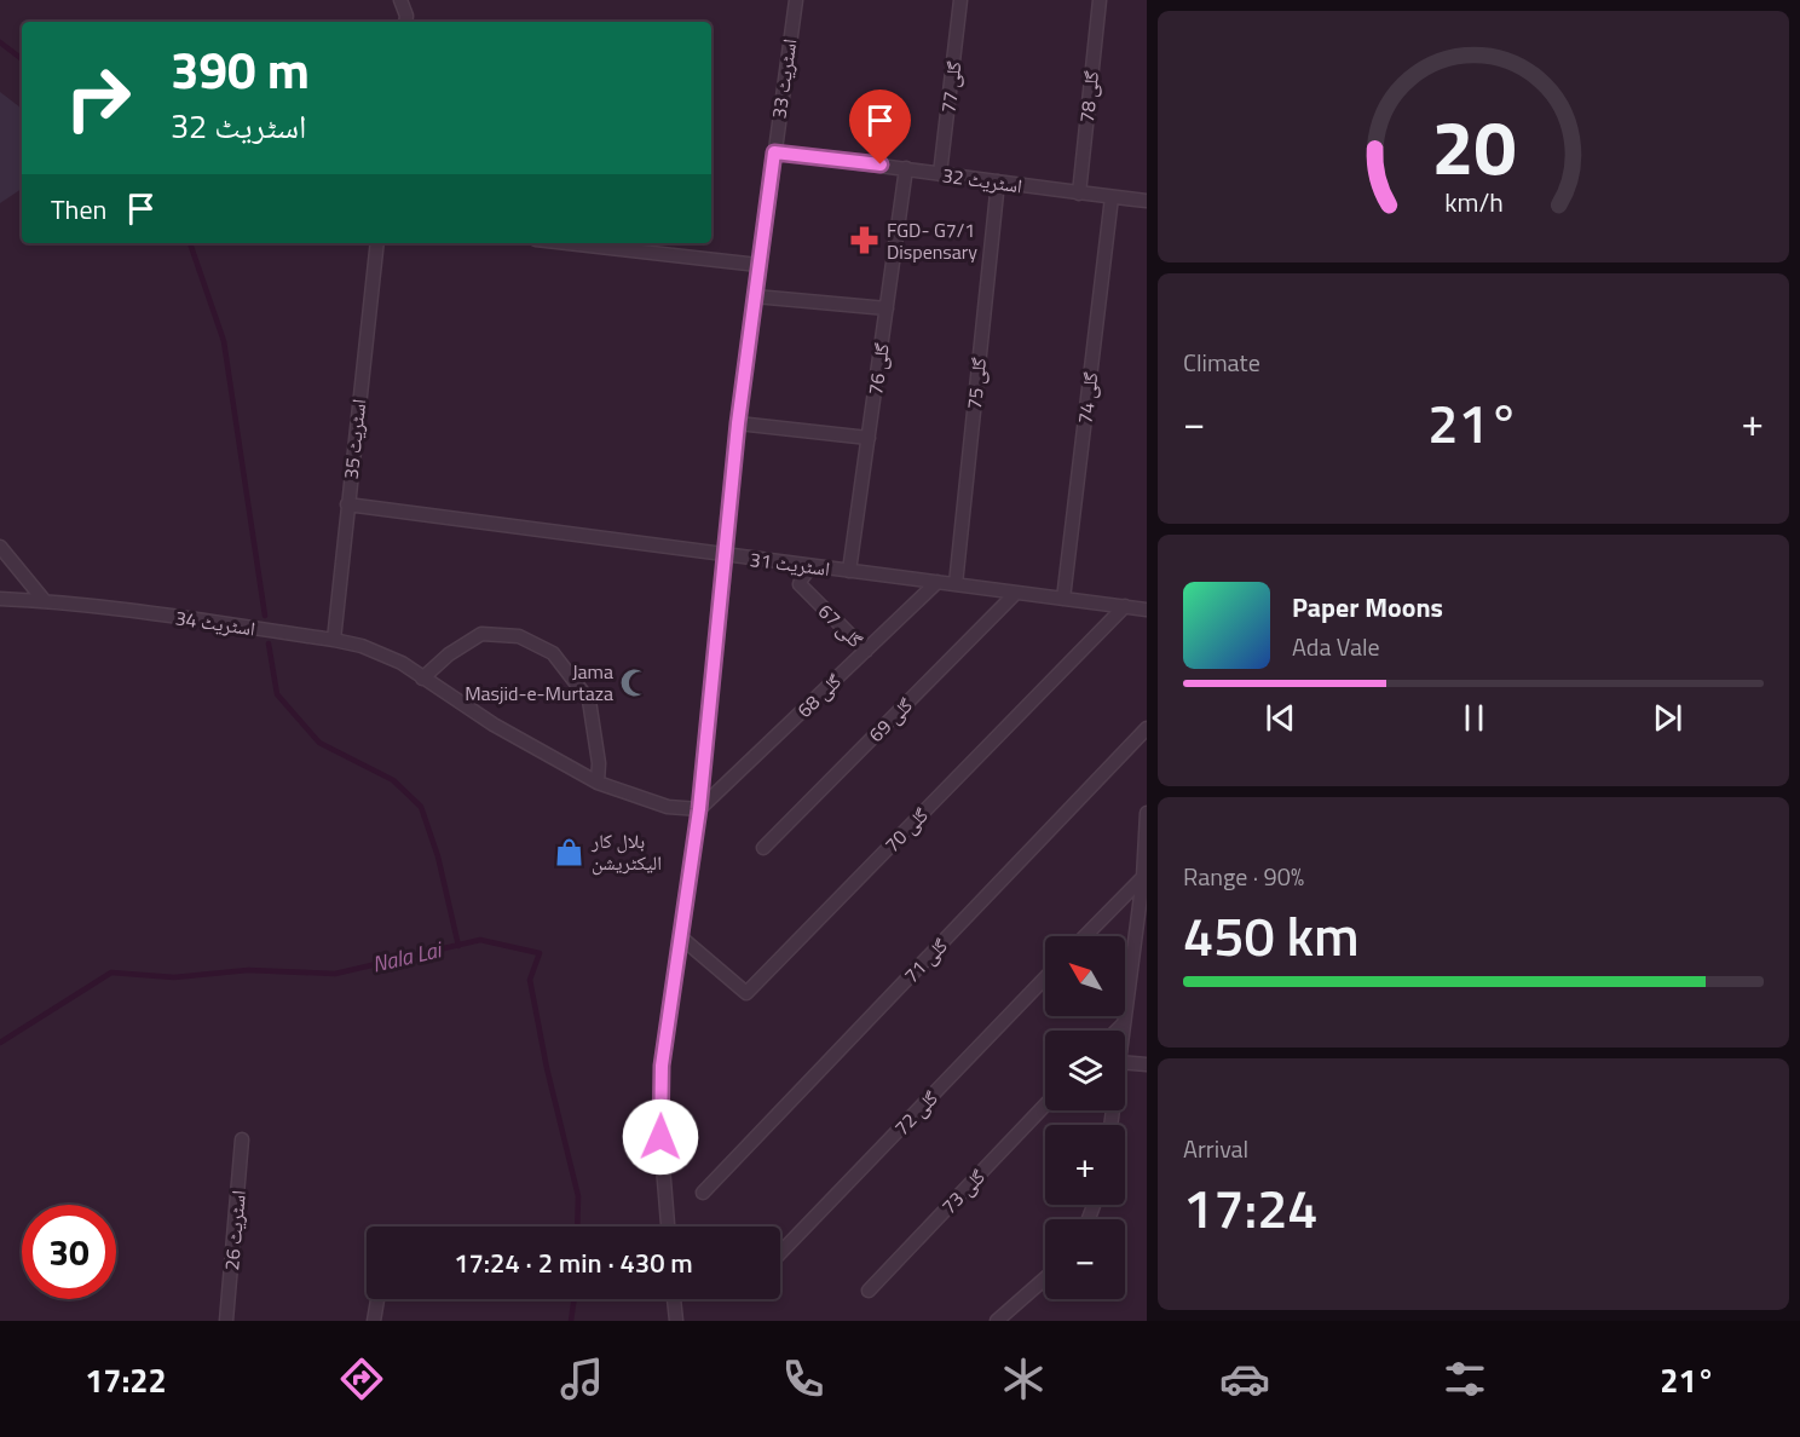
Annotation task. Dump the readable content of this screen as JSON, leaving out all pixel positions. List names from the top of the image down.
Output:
{
  "streets": {
    "street": [
      "اسٹریٹ 33",
      "گلی 77",
      "گلی 78",
      "اسٹریٹ 32",
      "گلی 76",
      "گلی 75",
      "گلی 74",
      "اسٹریٹ 35",
      "اسٹریٹ 31",
      "اسٹریٹ 34",
      "گلی 67",
      "گلی 68",
      "گلی 69",
      "گلی 70",
      "گلی 71",
      "گلی 72",
      "گلی 73",
      "اسٹریٹ 26"
    ]
  },
  "crossings": [
    ["اسٹریٹ 33", "اسٹریٹ 32"],
    ["اسٹریٹ 33", "اسٹریٹ 31"],
    ["اسٹریٹ 33", "اسٹریٹ 34"],
    ["اسٹریٹ 33", "گلی 68"],
    ["اسٹریٹ 33", "گلی 70"],
    ["گلی 77", "اسٹریٹ 32"],
    ["گلی 78", "اسٹریٹ 32"],
    ["اسٹریٹ 32", "گلی 76"],
    ["اسٹریٹ 32", "گلی 75"],
    ["اسٹریٹ 32", "گلی 74"],
    ["گلی 76", "اسٹریٹ 31"],
    ["گلی 75", "اسٹریٹ 31"],
    ["گلی 74", "اسٹریٹ 31"],
    ["اسٹریٹ 35", "اسٹریٹ 31"],
    ["اسٹریٹ 35", "اسٹریٹ 34"],
    ["اسٹریٹ 31", "گلی 67"],
    ["اسٹریٹ 31", "گلی 68"],
    ["اسٹریٹ 31", "گلی 69"],
    ["اسٹریٹ 31", "گلی 70"],
    ["اسٹریٹ 34", "گلی 68"],
    ["گلی 67", "گلی 68"]
  ],
  "water": ["Nala Lai"],
  "places": {
    "pharmacy": ["FGD- G7/1 Dispensary"],
    "mosque": ["Jama Masjid-e-Murtaza"],
    "shop": ["بلال کار الیکٹریشن"]
  },
  "north": "top left",
  "page": {
    "turn": ["390 m", "اسٹریٹ 32"],
    "then": "Then",
    "tile": [
      "Climate",
      ["Range · 90%", "450 km"],
      ["Arrival", "17:24"]
    ],
    "heat": ["−", "21°", "+"],
    "song": ["Paper Moons", "Ada Vale"],
    "map_buttons": ["+", "−"],
    "limit": "30",
    "trip": "17:24 · 2 min · 430 m",
    "tabs": ["17:22", "21°"],
    "gauge": ["20", "km/h"]
  }
}
